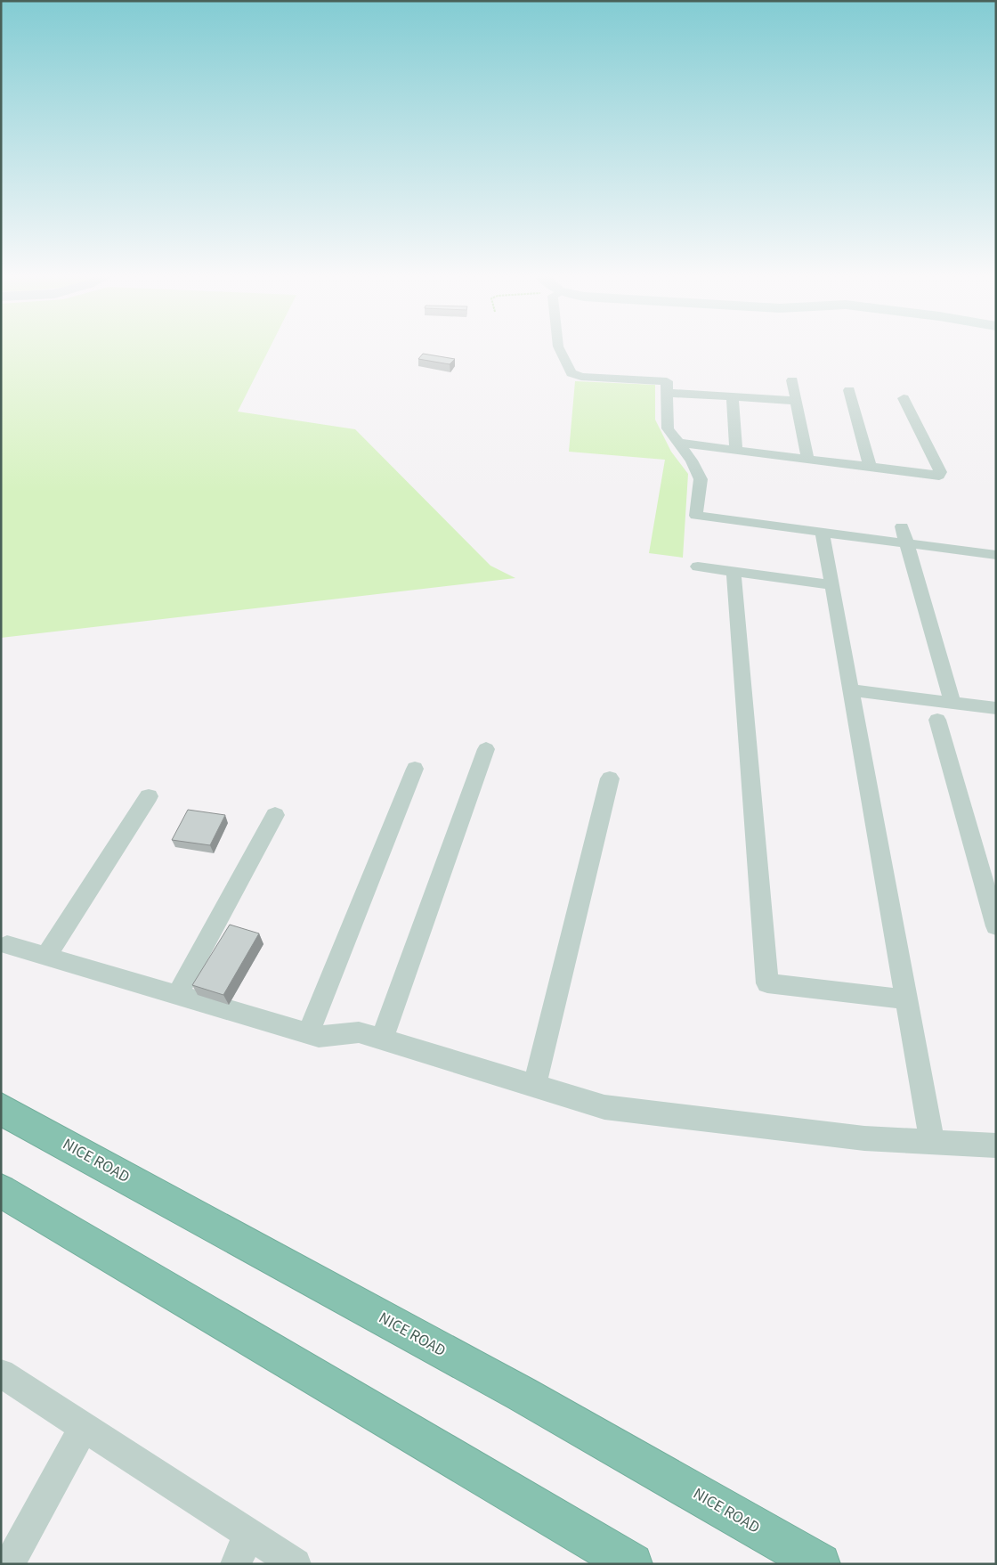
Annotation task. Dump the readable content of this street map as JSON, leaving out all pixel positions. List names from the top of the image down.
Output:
{
  "streets": {
    "highway": ["NICE ROAD"]
  }
}
